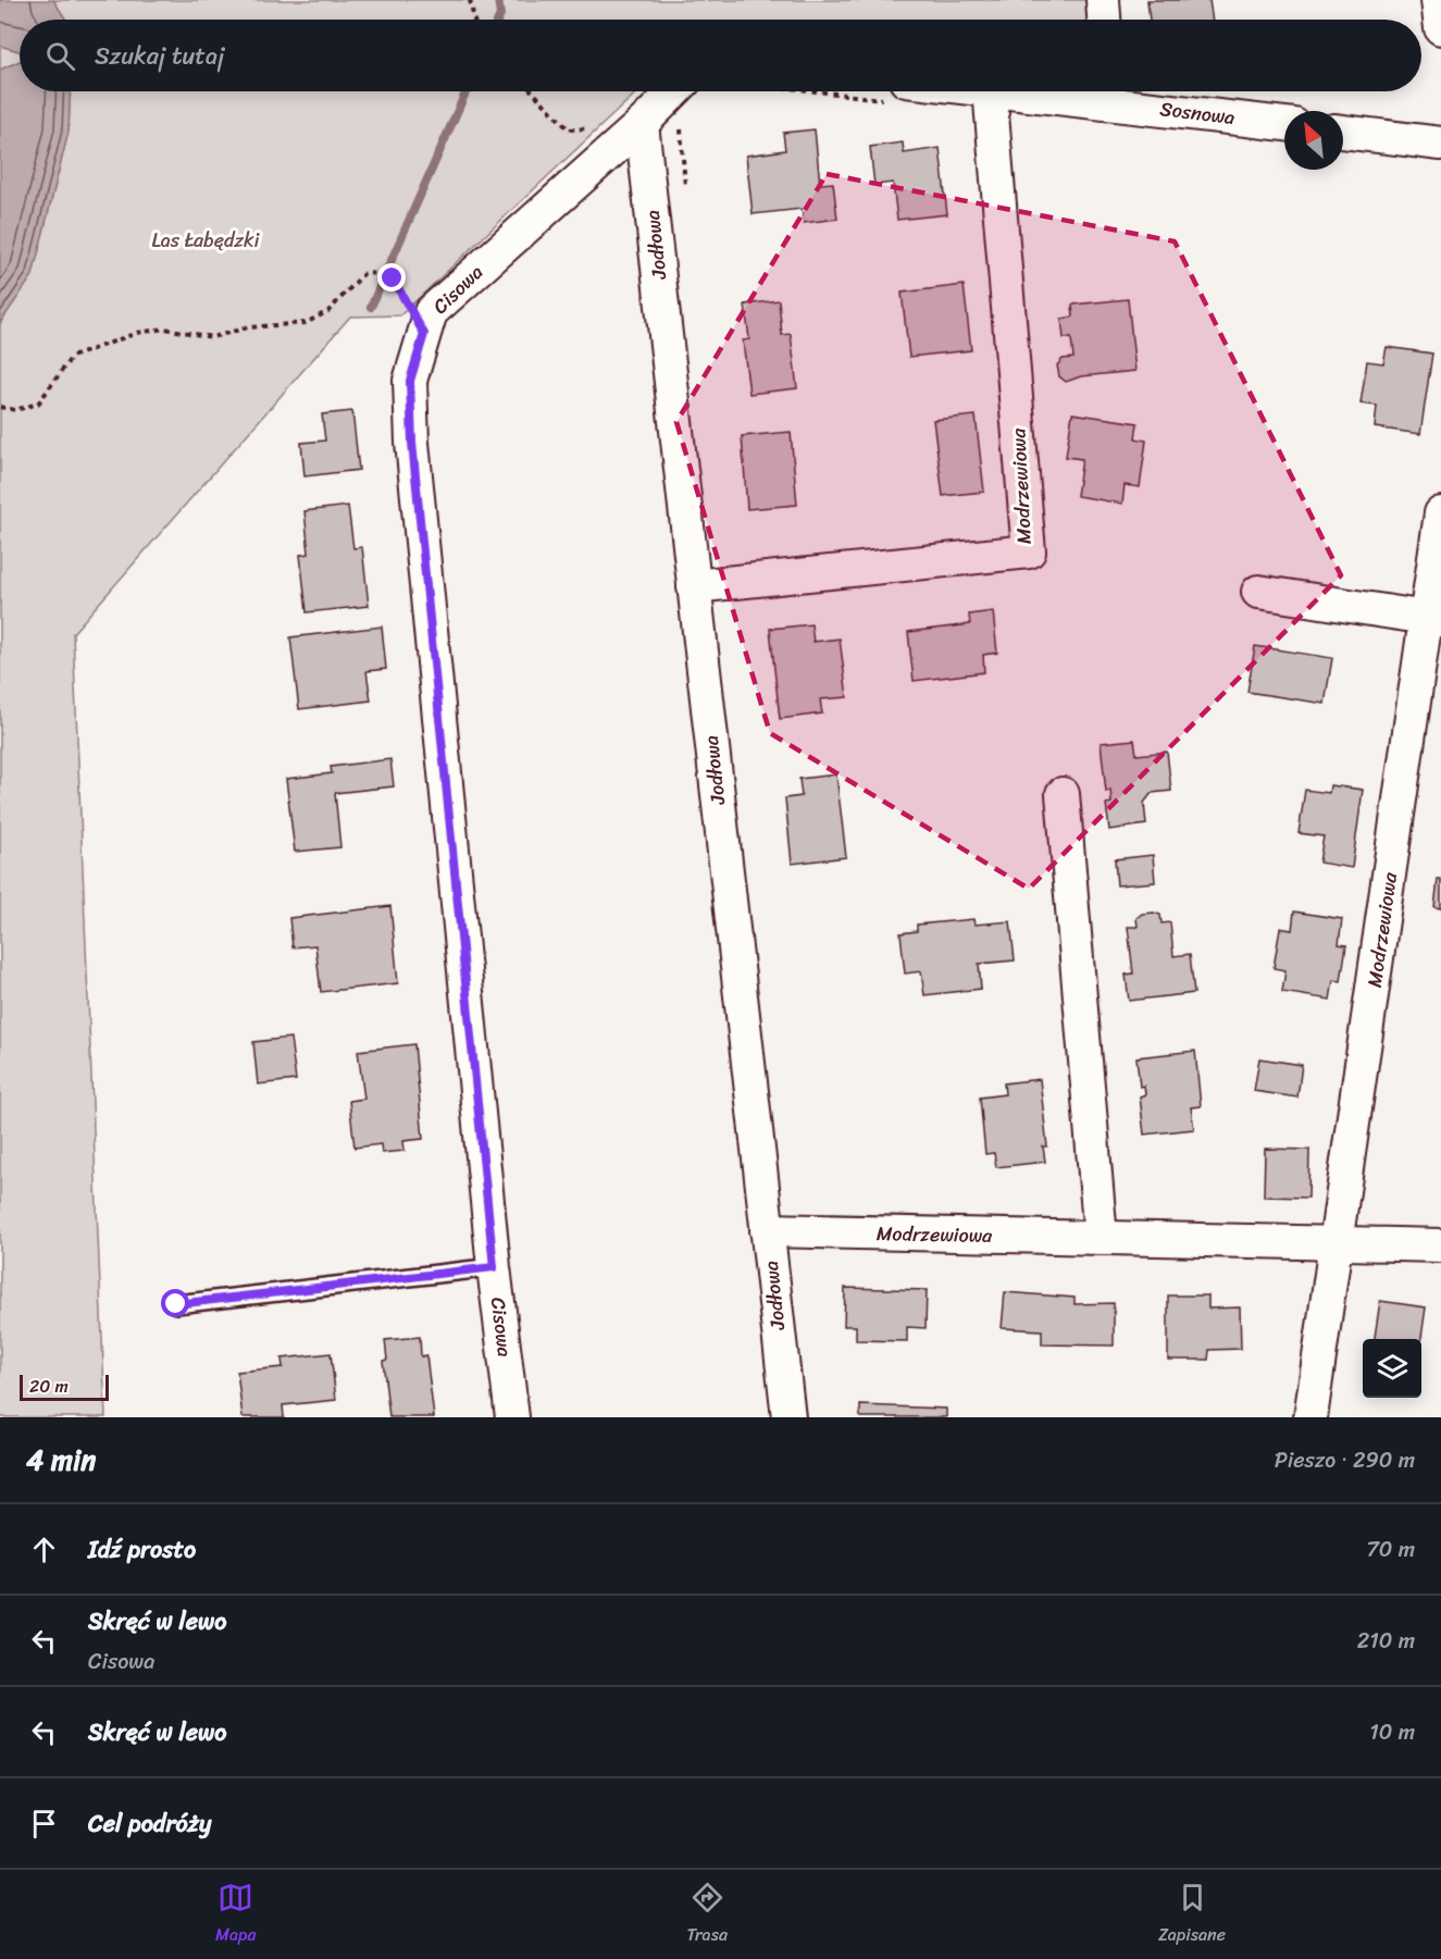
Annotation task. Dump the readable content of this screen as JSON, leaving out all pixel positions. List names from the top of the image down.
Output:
{
  "streets": {
    "street": [
      "Sosnowa",
      "Jodłowa",
      "Cisowa",
      "Modrzewiowa"
    ]
  },
  "crossings": [
    ["Jodłowa", "Cisowa"],
    ["Jodłowa", "Modrzewiowa"]
  ],
  "parks": ["Las Łabędzki"],
  "scale_bar": "20 m",
  "north": "top left",
  "page": {
    "search": "Szukaj tutaj",
    "scale": "20 m",
    "heading": ["4 min", "Pieszo · 290 m"],
    "list": [
      ["Idź prosto", "70 m"],
      ["Skręć w lewo", "Cisowa", "210 m"],
      ["Skręć w lewo", "10 m"],
      "Cel podróży"
    ],
    "nav": ["Mapa", "Trasa", "Zapisane"]
  }
}
